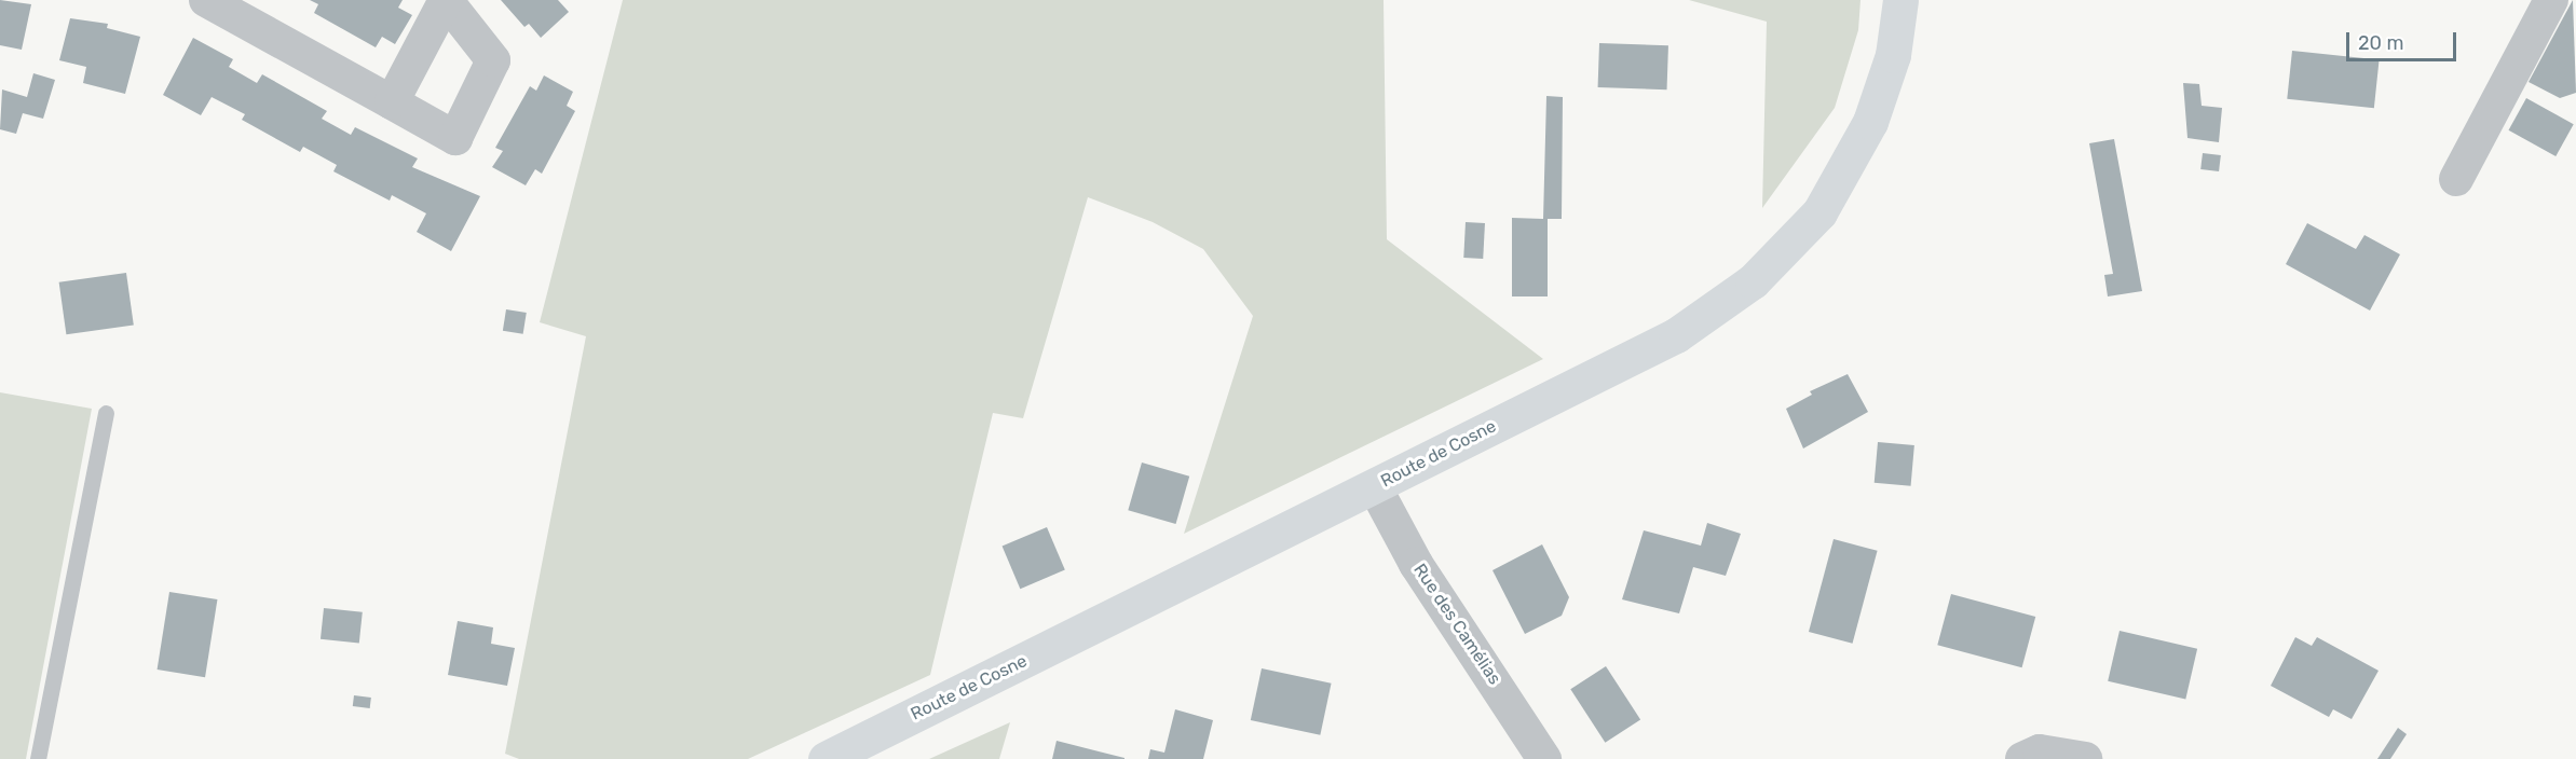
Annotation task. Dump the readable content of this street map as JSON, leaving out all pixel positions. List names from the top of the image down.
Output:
{
  "streets": {
    "main road": ["Route de Cosne"],
    "street": ["Rue des Camélias"]
  },
  "crossings": [
    ["Route de Cosne", "Rue des Camélias"]
  ],
  "scale_bar": "20 m"
}
